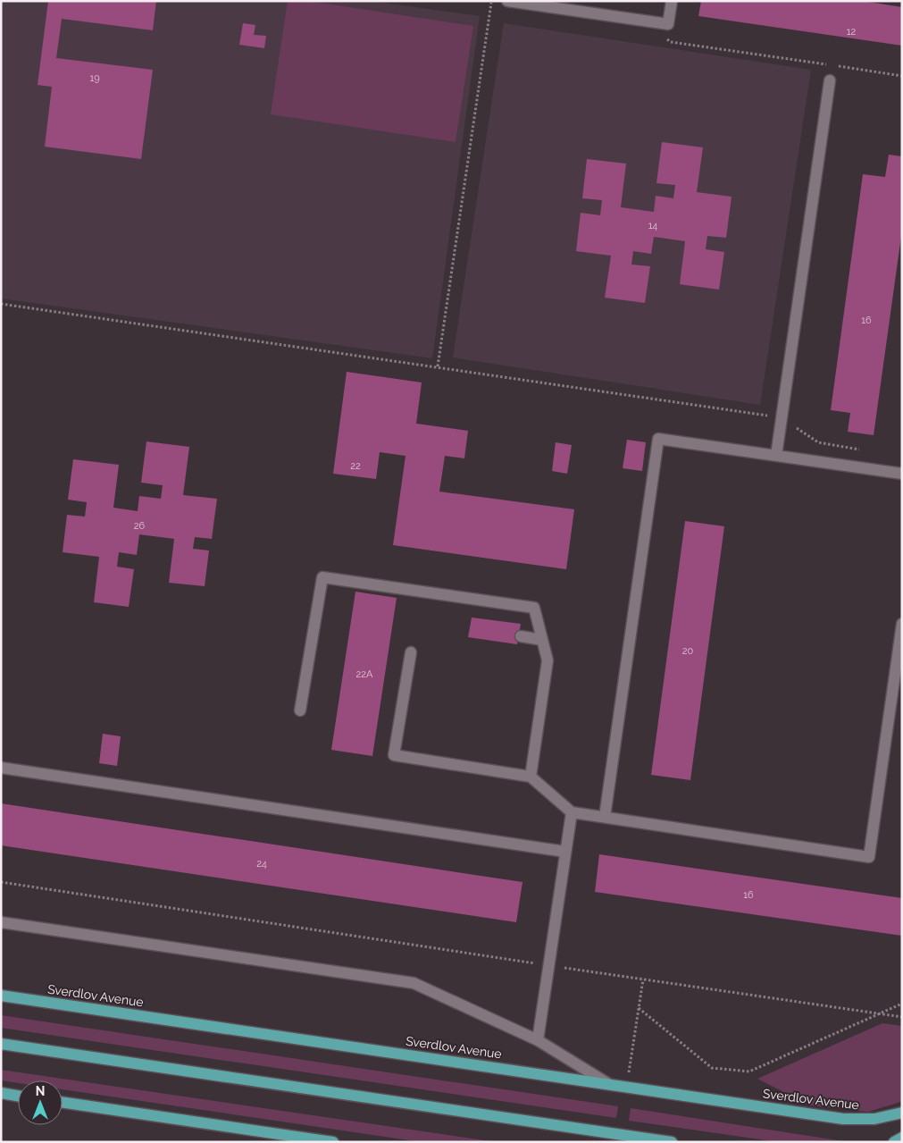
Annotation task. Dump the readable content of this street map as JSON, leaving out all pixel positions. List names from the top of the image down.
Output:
{
  "streets": {
    "main road": ["Sverdlov Avenue"]
  },
  "house_numbers": [
    "12",
    "19",
    "14",
    "16",
    "22",
    "26",
    "20",
    "22А",
    "24",
    "16"
  ],
  "north": "top"
}
